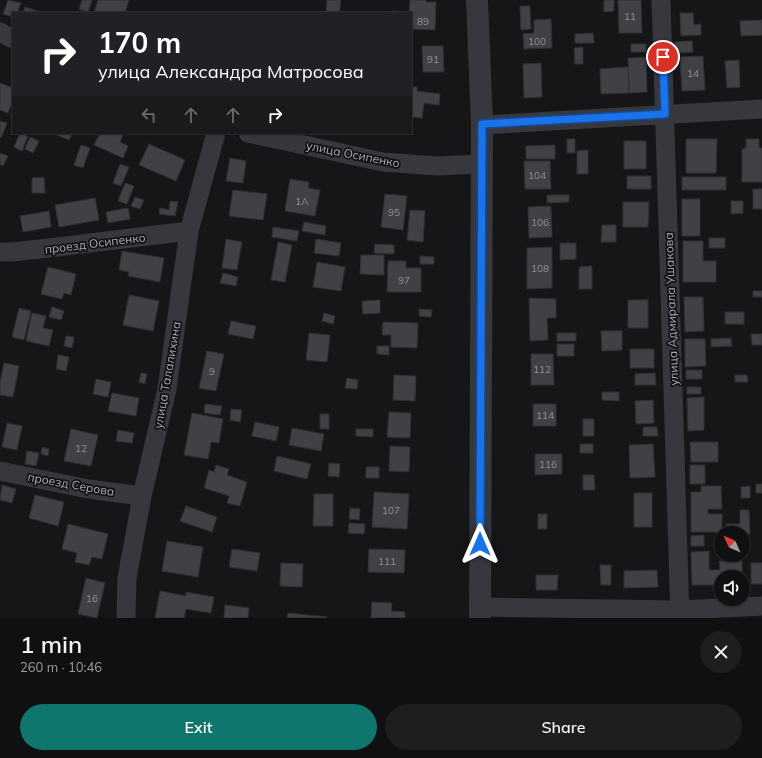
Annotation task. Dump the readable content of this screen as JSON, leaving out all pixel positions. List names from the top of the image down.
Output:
{
  "streets": {
    "street": [
      "улица Осипенко",
      "проезд Осипенко",
      "улица Адмирала Ушакова",
      "улица Талалихина",
      "проезд Серова"
    ]
  },
  "crossings": [
    ["проезд Осипенко", "улица Талалихина"],
    ["улица Талалихина", "проезд Серова"]
  ],
  "house_numbers": [
    "11",
    "89",
    "100",
    "91",
    "14",
    "104",
    "1А",
    "95",
    "106",
    "108",
    "97",
    "112",
    "9",
    "114",
    "12",
    "116",
    "107",
    "111",
    "16"
  ],
  "north": "top left",
  "page": {
    "turn": ["170 m", "улица Александра Матросова"],
    "heading": ["1 min", "260 m · 10:46"],
    "buttons": ["Exit", "Share"]
  }
}
